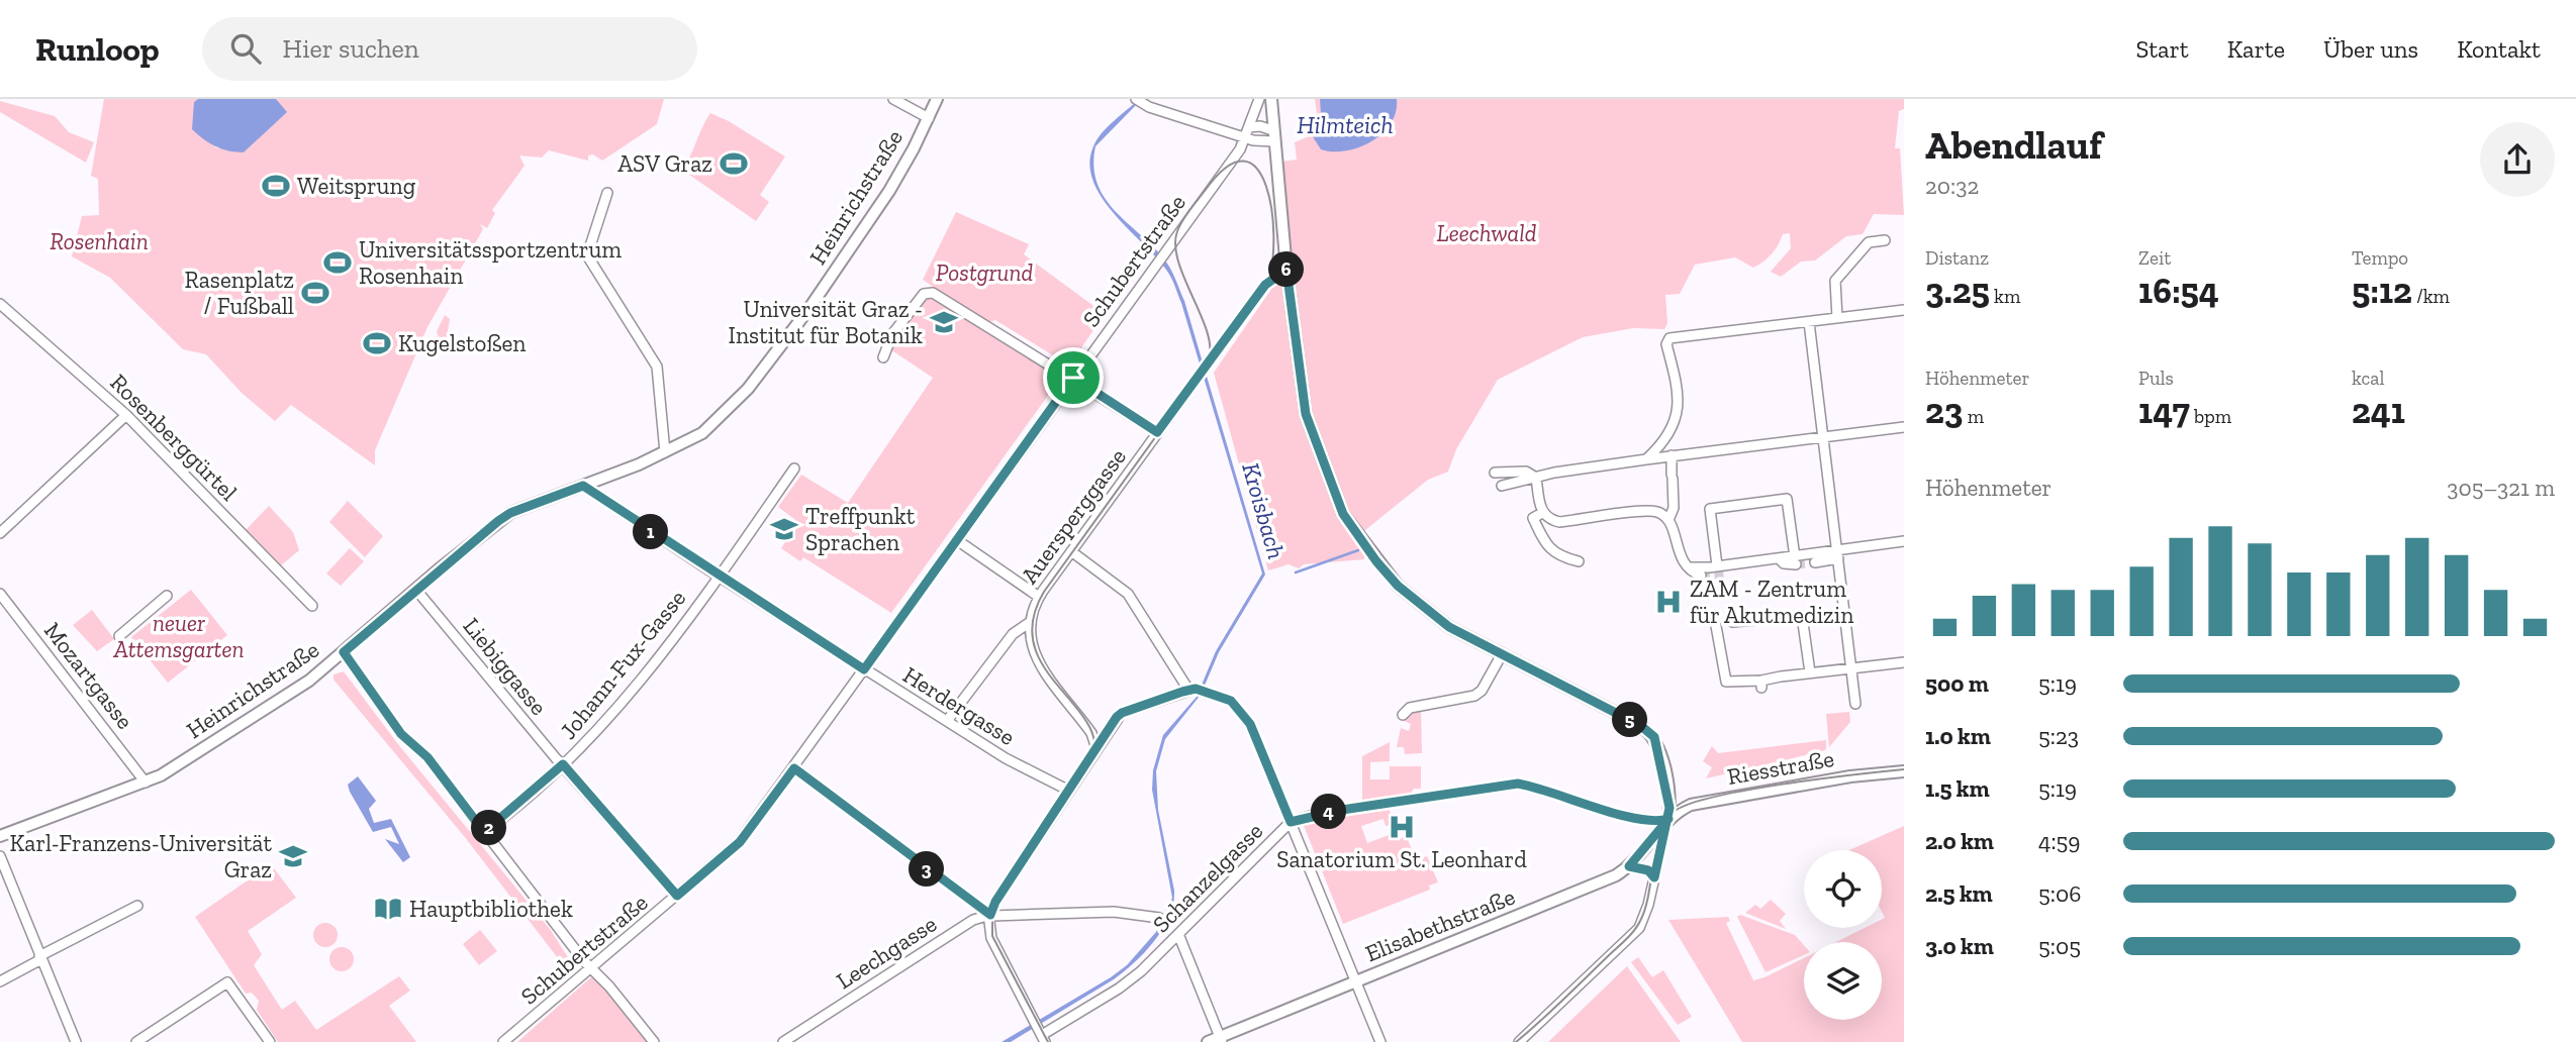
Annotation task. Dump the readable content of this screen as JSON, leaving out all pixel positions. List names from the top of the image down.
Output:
{
  "streets": {
    "main road": ["Heinrichstraße", "Riesstraße", "Elisabethstraße"],
    "street": [
      "Schubertstraße",
      "Rosenberggürtel",
      "Auersperggasse",
      "Johann-Fux-Gasse",
      "Liebiggasse",
      "Mozartgasse",
      "Herdergasse",
      "Schanzelgasse",
      "Leechgasse"
    ]
  },
  "crossings": [
    ["Heinrichstraße", "Liebiggasse"],
    ["Heinrichstraße", "Mozartgasse"],
    ["Heinrichstraße", "Herdergasse"],
    ["Schubertstraße", "Liebiggasse"],
    ["Schubertstraße", "Herdergasse"],
    ["Auersperggasse", "Herdergasse"],
    ["Johann-Fux-Gasse", "Liebiggasse"],
    ["Johann-Fux-Gasse", "Herdergasse"],
    ["Riesstraße", "Schanzelgasse"],
    ["Riesstraße", "Elisabethstraße"],
    ["Schanzelgasse", "Elisabethstraße"]
  ],
  "water": ["Hilmteich", "Kroisbach"],
  "parks": [
    "Leechwald",
    "Rosenhain",
    "Postgrund",
    "neuer Attemsgarten"
  ],
  "places": {
    "sports": [
      "ASV Graz",
      "Weitsprung",
      "Universitätssportzentrum Rosenhain",
      "Rasenplatz / Fußball",
      "Kugelstoßen"
    ],
    "school or university": ["Universität Graz - Institut für Botanik", "Treffpunkt Sprachen", "Karl-Franzens-Universität Graz"],
    "hospital": ["ZAM - Zentrum für Akutmedizin", "Sanatorium St. Leonhard"],
    "library": ["Hauptbibliothek"]
  },
  "page": {
    "header": "Runloop",
    "search": "Hier suchen",
    "nav": [
      "Start",
      "Karte",
      "Über uns",
      "Kontakt"
    ],
    "heading": ["Abendlauf", "20:32"],
    "stats": [
      ["Distanz", "3.25 km"],
      ["Zeit", "16:54"],
      ["Tempo", "5:12 /km"],
      ["Höhenmeter", "23 m"],
      ["Puls", "147 bpm"],
      ["kcal", "241"]
    ],
    "pins": [
      "6",
      "1",
      "5",
      "4",
      "2",
      "3"
    ],
    "chart": ["Höhenmeter", "305–321 m"],
    "list": [
      {
        "name": "500 m",
        "note": "5:19"
      },
      {
        "name": "1.0 km",
        "note": "5:23"
      },
      {
        "name": "1.5 km",
        "note": "5:19"
      },
      {
        "name": "2.0 km",
        "note": "4:59"
      },
      {
        "name": "2.5 km",
        "note": "5:06"
      },
      {
        "name": "3.0 km",
        "note": "5:05"
      }
    ]
  }
}
